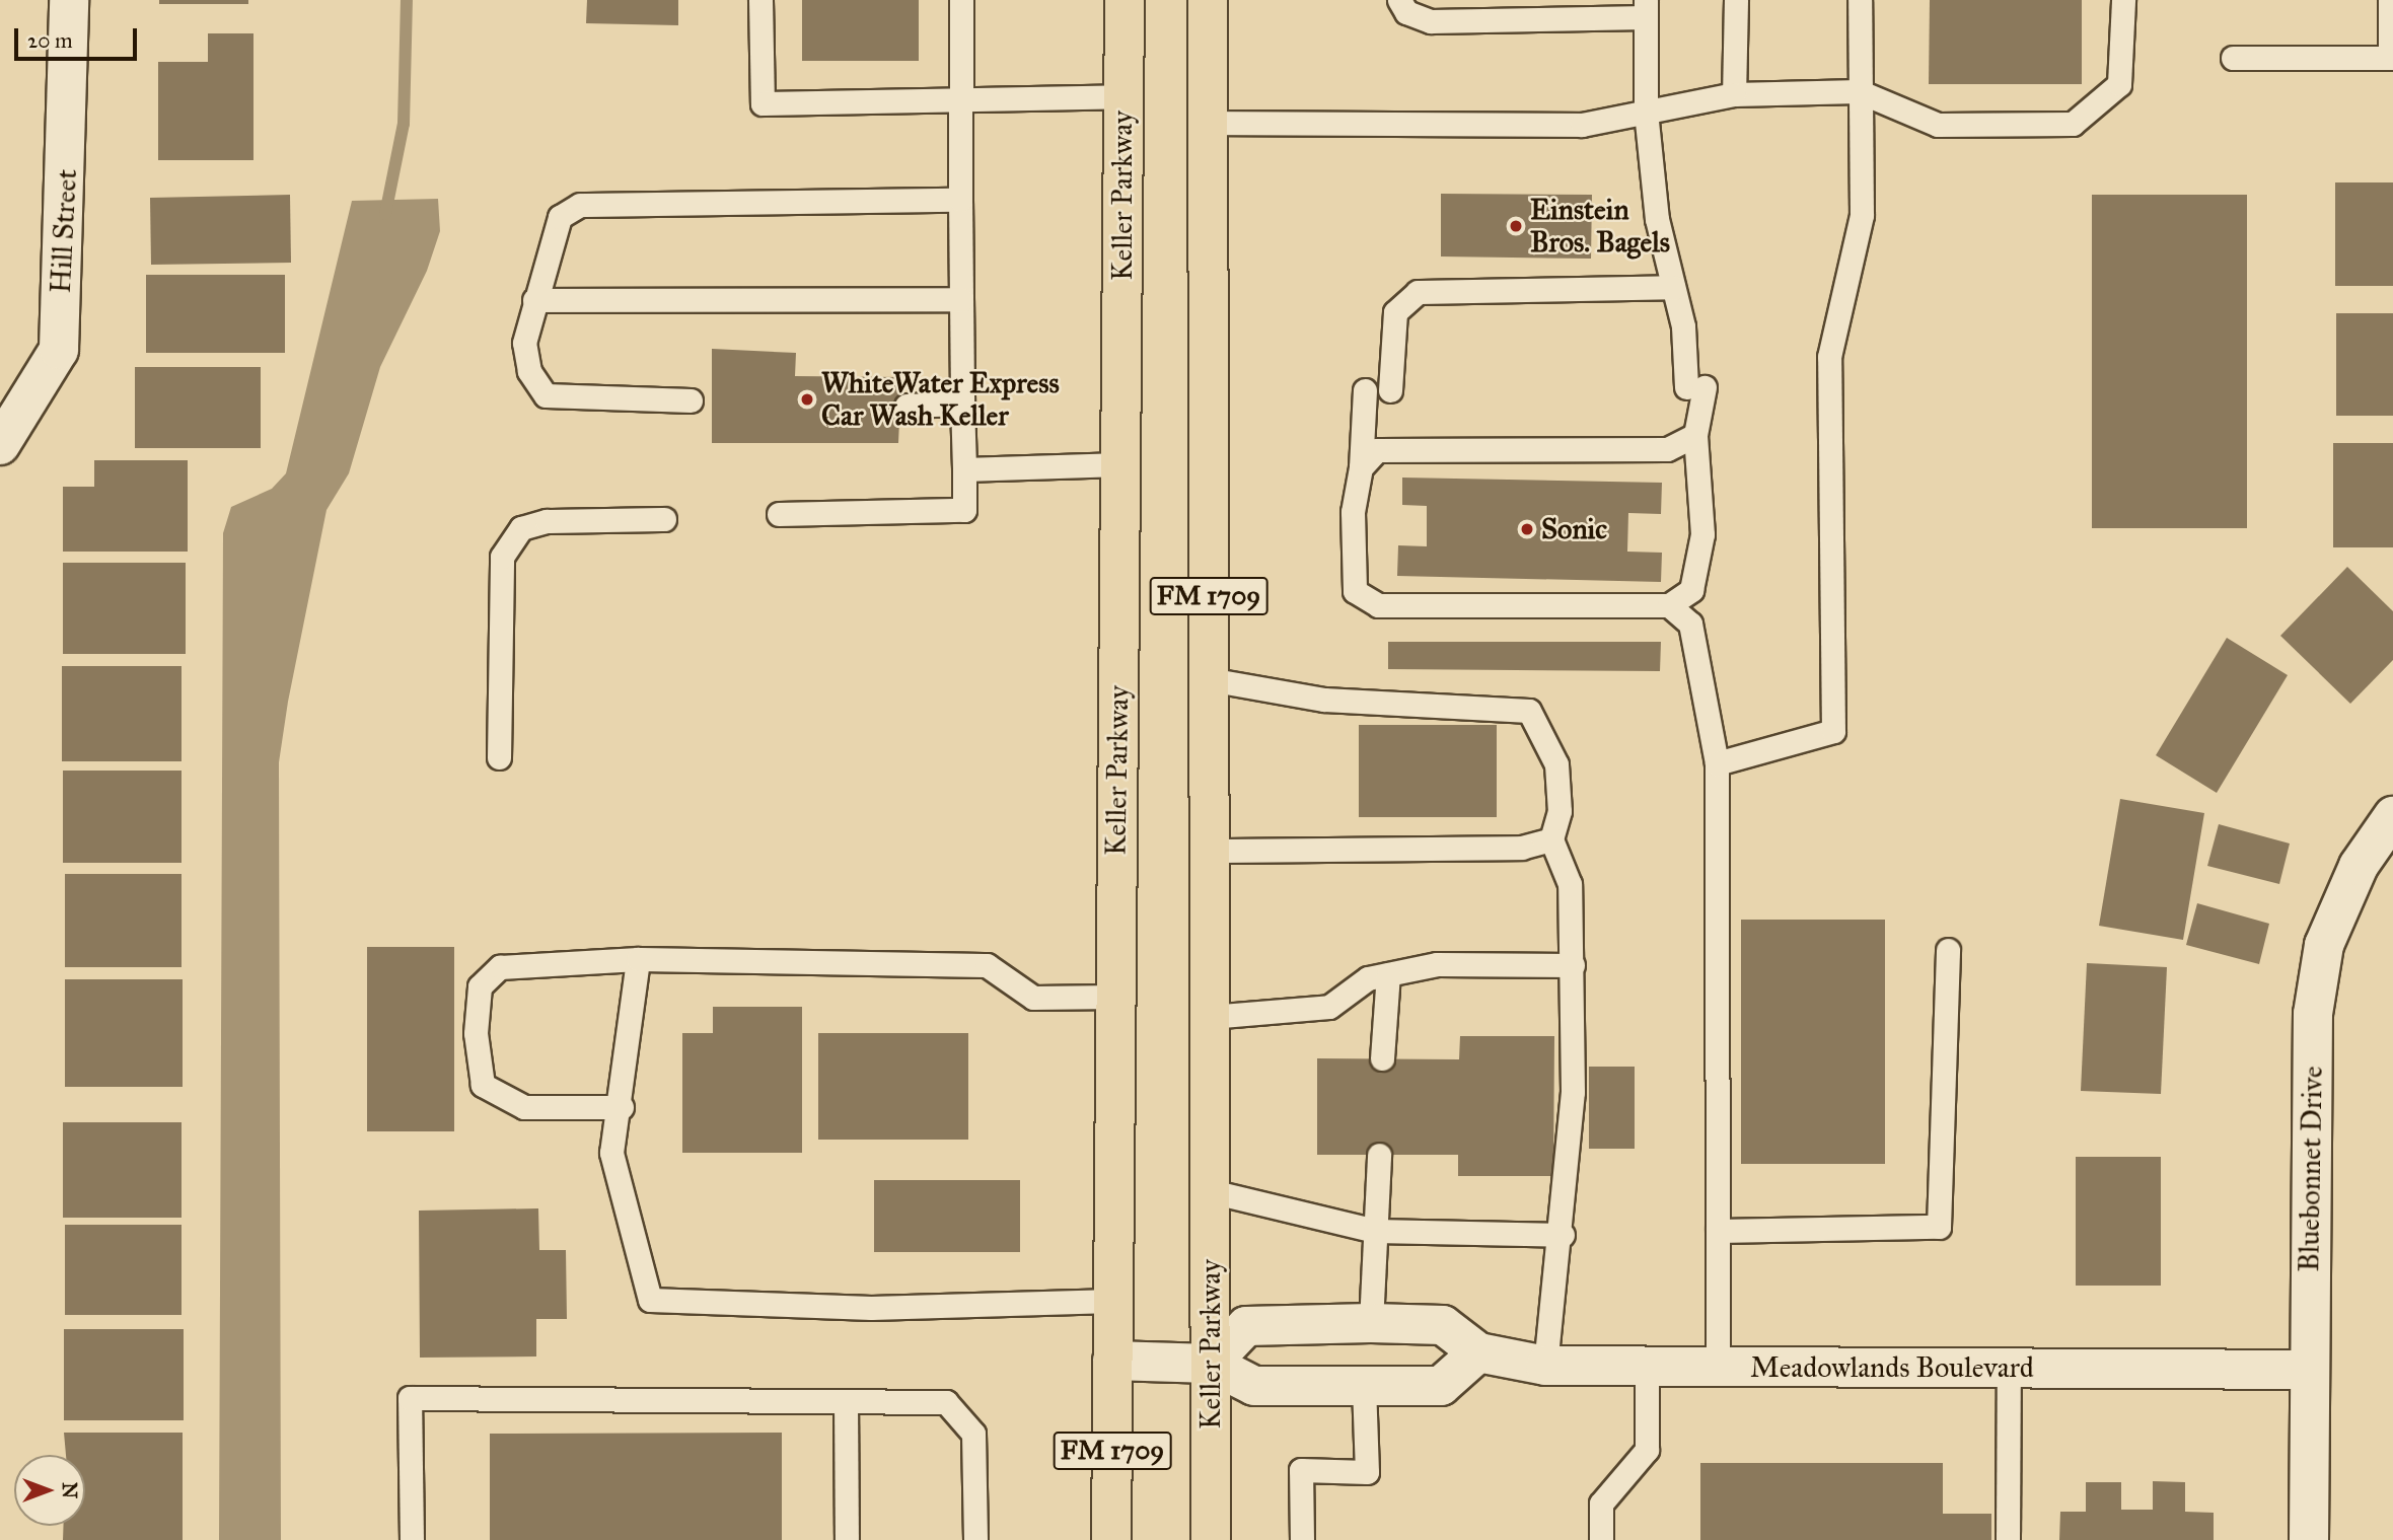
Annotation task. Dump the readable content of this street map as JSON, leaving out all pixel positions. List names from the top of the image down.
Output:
{
  "streets": {
    "main road": ["Keller Parkway", "FM 1709"],
    "street": ["Hill Street", "Bluebonnet Drive", "Meadowlands Boulevard"]
  },
  "crossings": [
    ["Keller Parkway", "Meadowlands Boulevard"],
    ["Bluebonnet Drive", "Meadowlands Boulevard"]
  ],
  "places": ["Einstein Bros. Bagels", "WhiteWater Express Car Wash Keller", "Sonic"],
  "scale_bar": "20 m",
  "north": "right"
}
